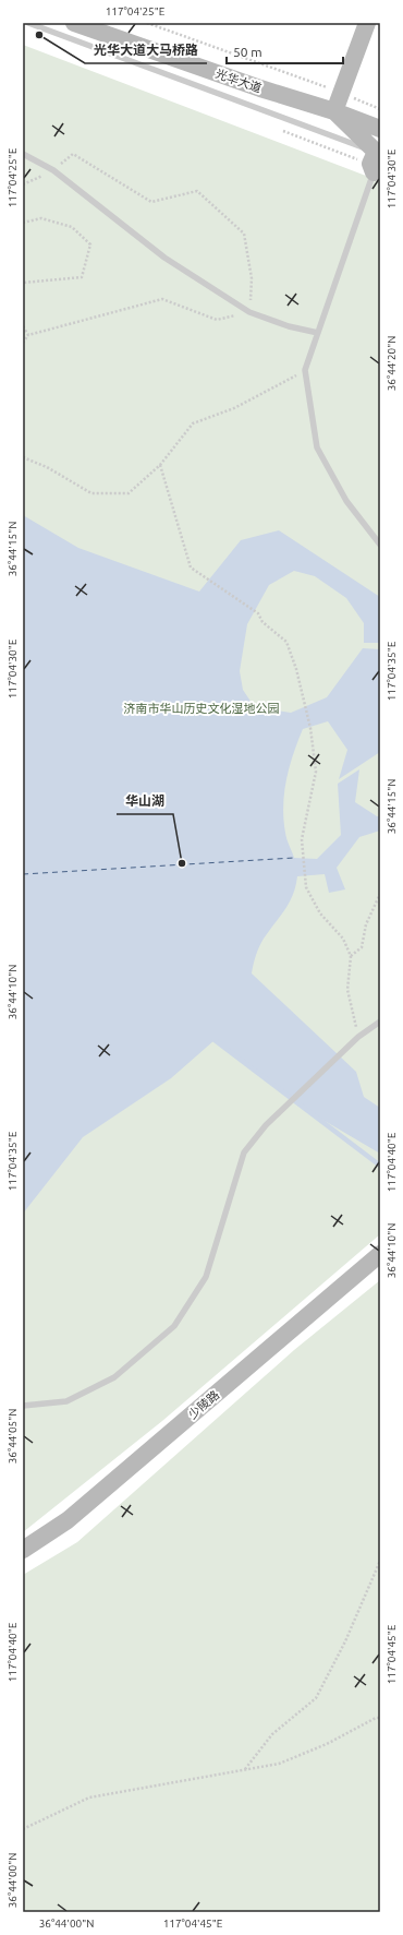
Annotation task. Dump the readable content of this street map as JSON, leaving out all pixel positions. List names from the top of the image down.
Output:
{
  "streets": {
    "street": ["光华大道", "少陵路"]
  },
  "parks": ["济南市华山历史文化湿地公园"],
  "places": ["光华大道大马桥路", "华山湖"],
  "scale_bar": "50 m",
  "coordinates": [
    "117°04'25\"E",
    "117°04'30\"E",
    "36°44'20\"N",
    "36°44'15\"N",
    "117°04'35\"E",
    "36°44'10\"N",
    "117°04'40\"E",
    "36°44'05\"N",
    "117°04'45\"E",
    "36°44'00\"N"
  ]
}
